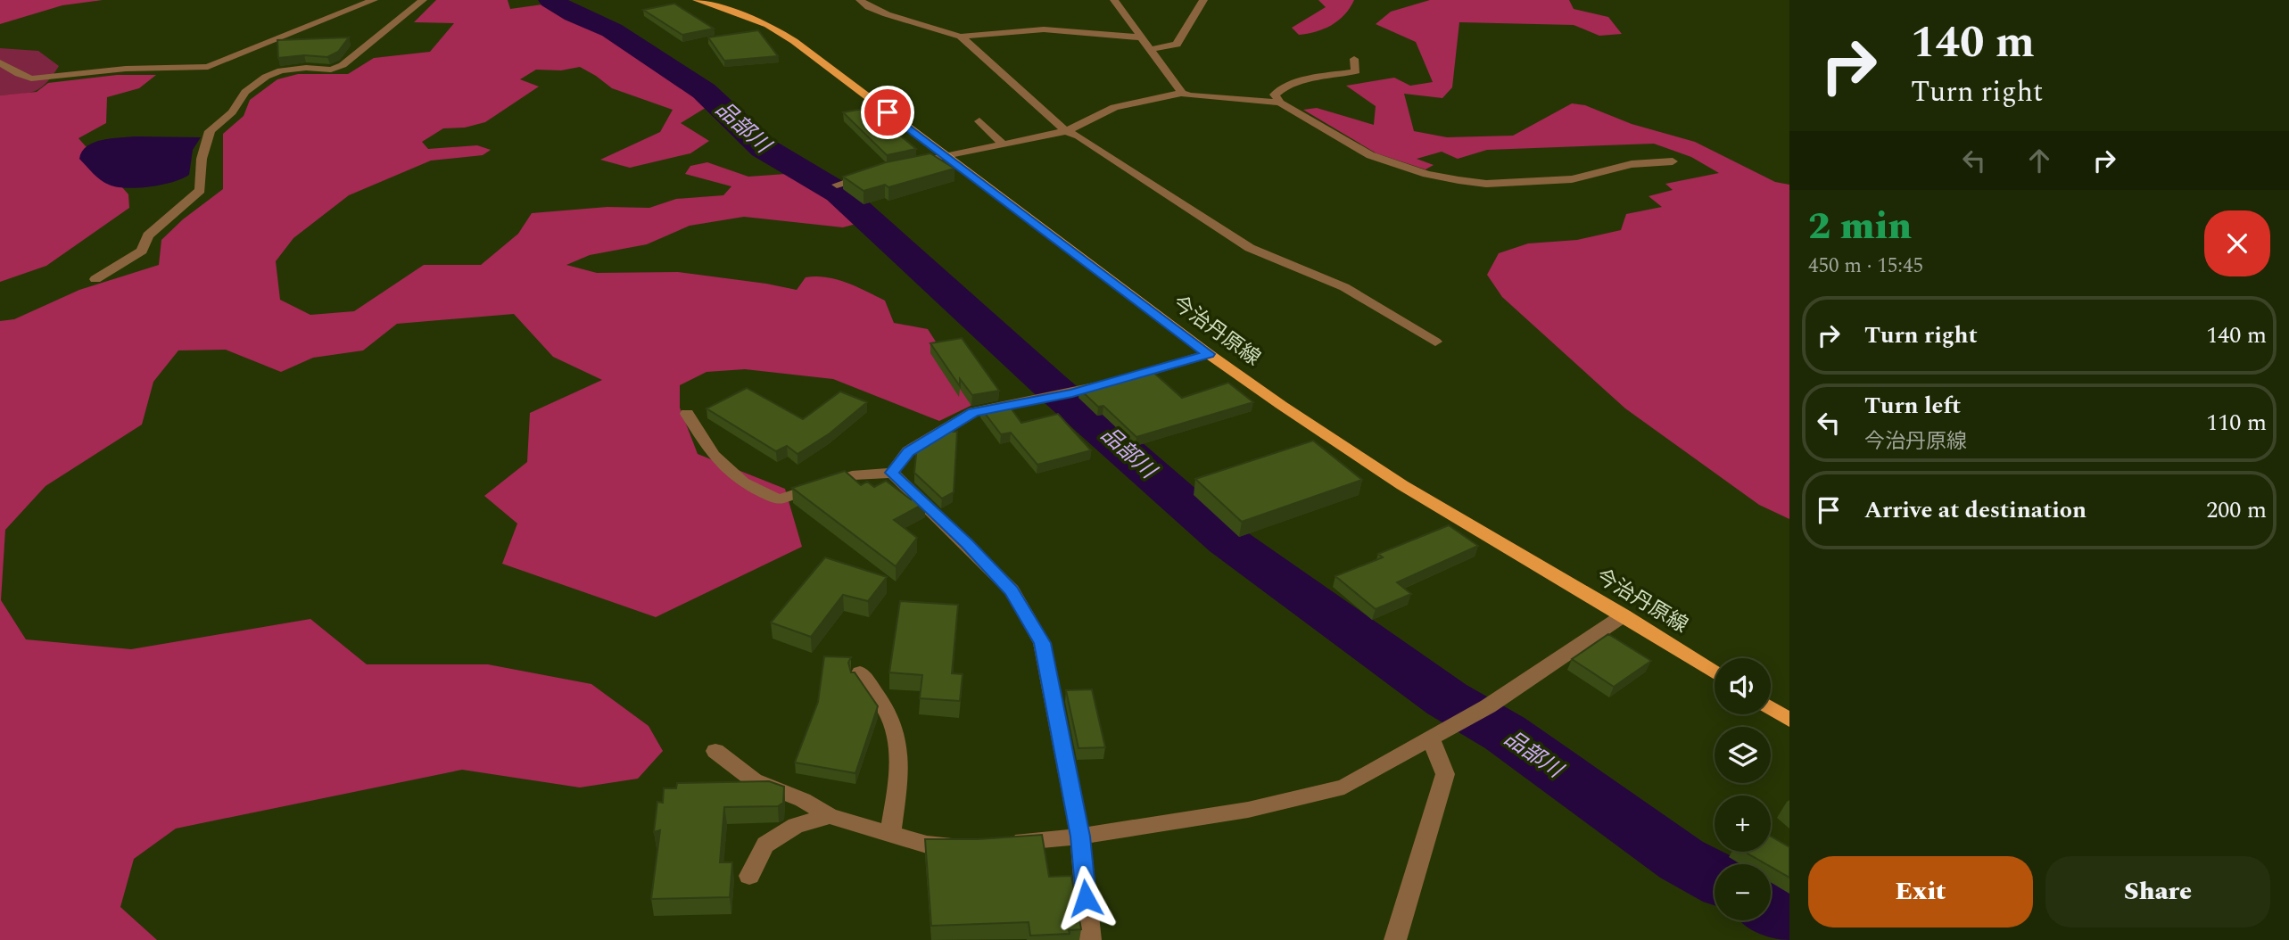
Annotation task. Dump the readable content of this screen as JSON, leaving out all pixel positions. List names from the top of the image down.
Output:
{
  "streets": {
    "main road": ["今治丹原線"]
  },
  "water": ["品部川"],
  "page": {
    "turn": ["140 m", "Turn right"],
    "heading": ["2 min", "450 m · 15:45"],
    "list": [
      {
        "name": "Turn right",
        "value": "140 m"
      },
      {
        "name": "Turn left",
        "note": "今治丹原線",
        "value": "110 m"
      },
      {
        "name": "Arrive at destination",
        "value": "200 m"
      }
    ],
    "map_buttons": ["+", "−"],
    "buttons": ["Exit", "Share"]
  }
}
